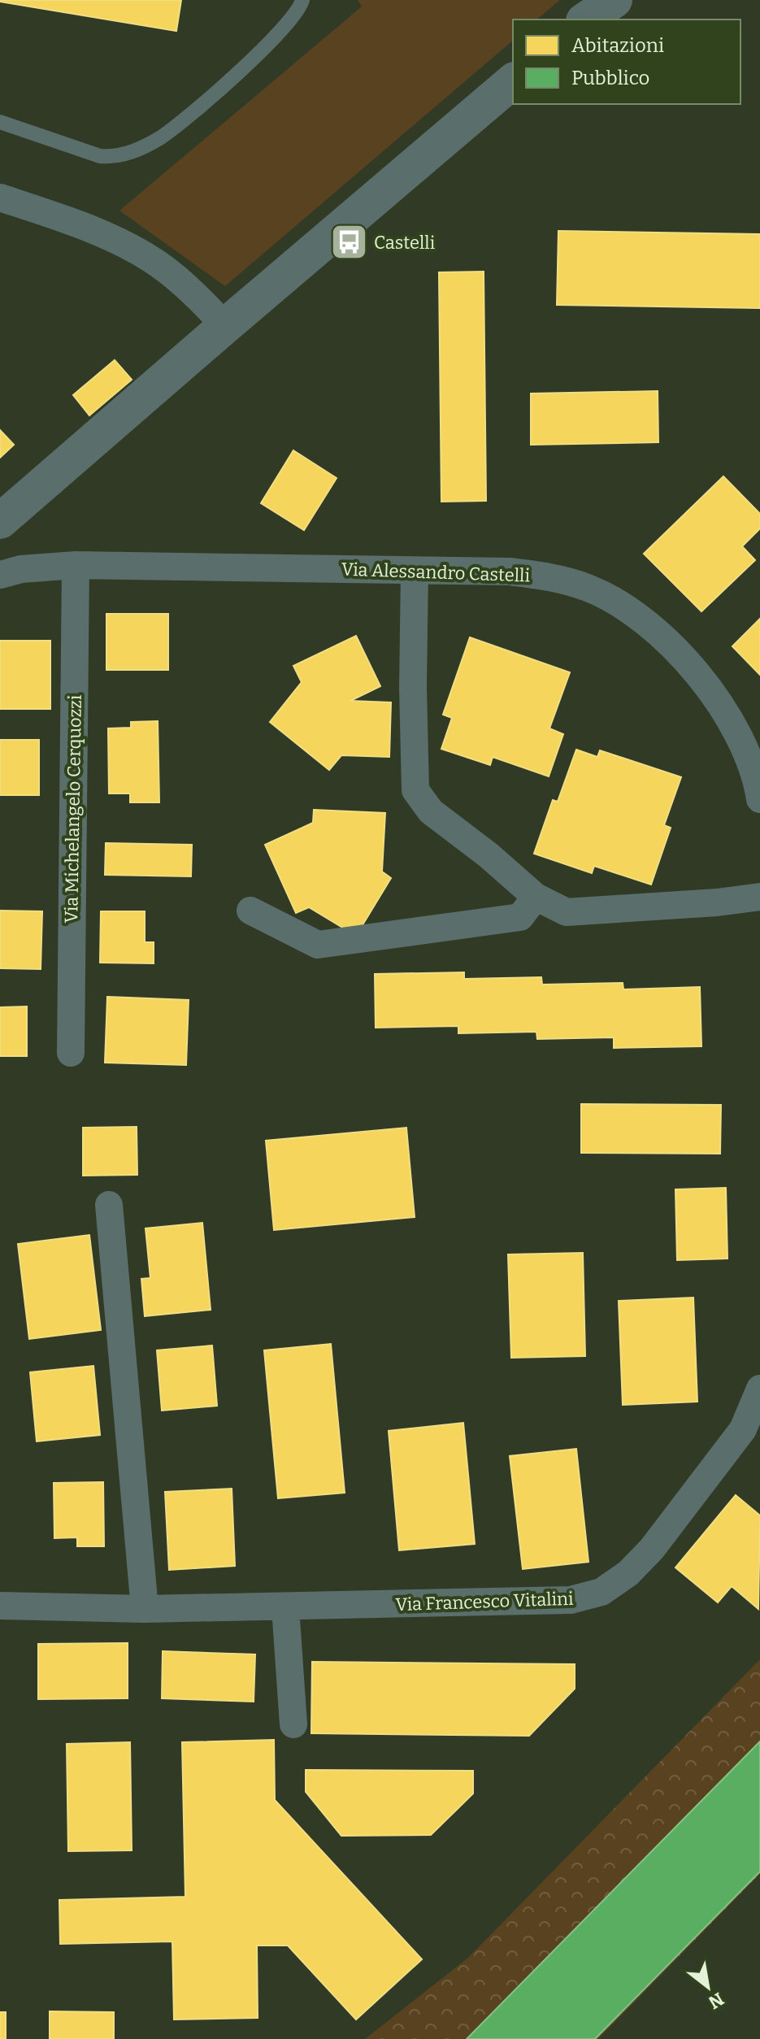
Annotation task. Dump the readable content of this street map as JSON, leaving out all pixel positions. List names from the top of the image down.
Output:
{
  "streets": {
    "street": ["Via Alessandro Castelli", "Via Michelangelo Cerquozzi", "Via Francesco Vitalini"]
  },
  "crossings": [
    ["Via Alessandro Castelli", "Via Michelangelo Cerquozzi"]
  ],
  "places": {
    "bus stop": ["Castelli"]
  },
  "legend": ["Abitazioni", "Pubblico"],
  "north": "bottom right"
}
